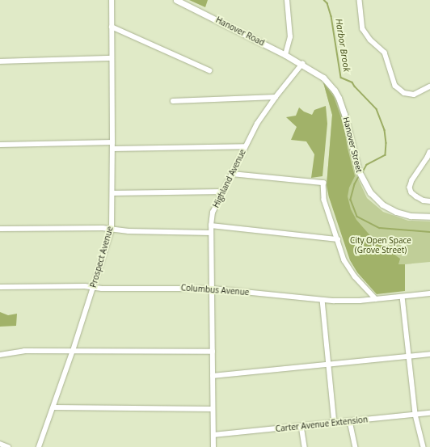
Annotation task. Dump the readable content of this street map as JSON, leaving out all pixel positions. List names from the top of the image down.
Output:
{
  "streets": {
    "main road": ["Hanover Road", "Hanover Street"],
    "street": [
      "Highland Avenue",
      "Prospect Avenue",
      "Columbus Avenue",
      "Carter Avenue Extension"
    ]
  },
  "crossings": [
    ["Hanover Road", "Hanover Street"],
    ["Hanover Road", "Highland Avenue"],
    ["Hanover Street", "Highland Avenue"],
    ["Highland Avenue", "Columbus Avenue"],
    ["Highland Avenue", "Carter Avenue Extension"],
    ["Prospect Avenue", "Columbus Avenue"]
  ],
  "water": ["Harbor Brook"],
  "parks": ["City Open Space (Grove Street)"]
}
